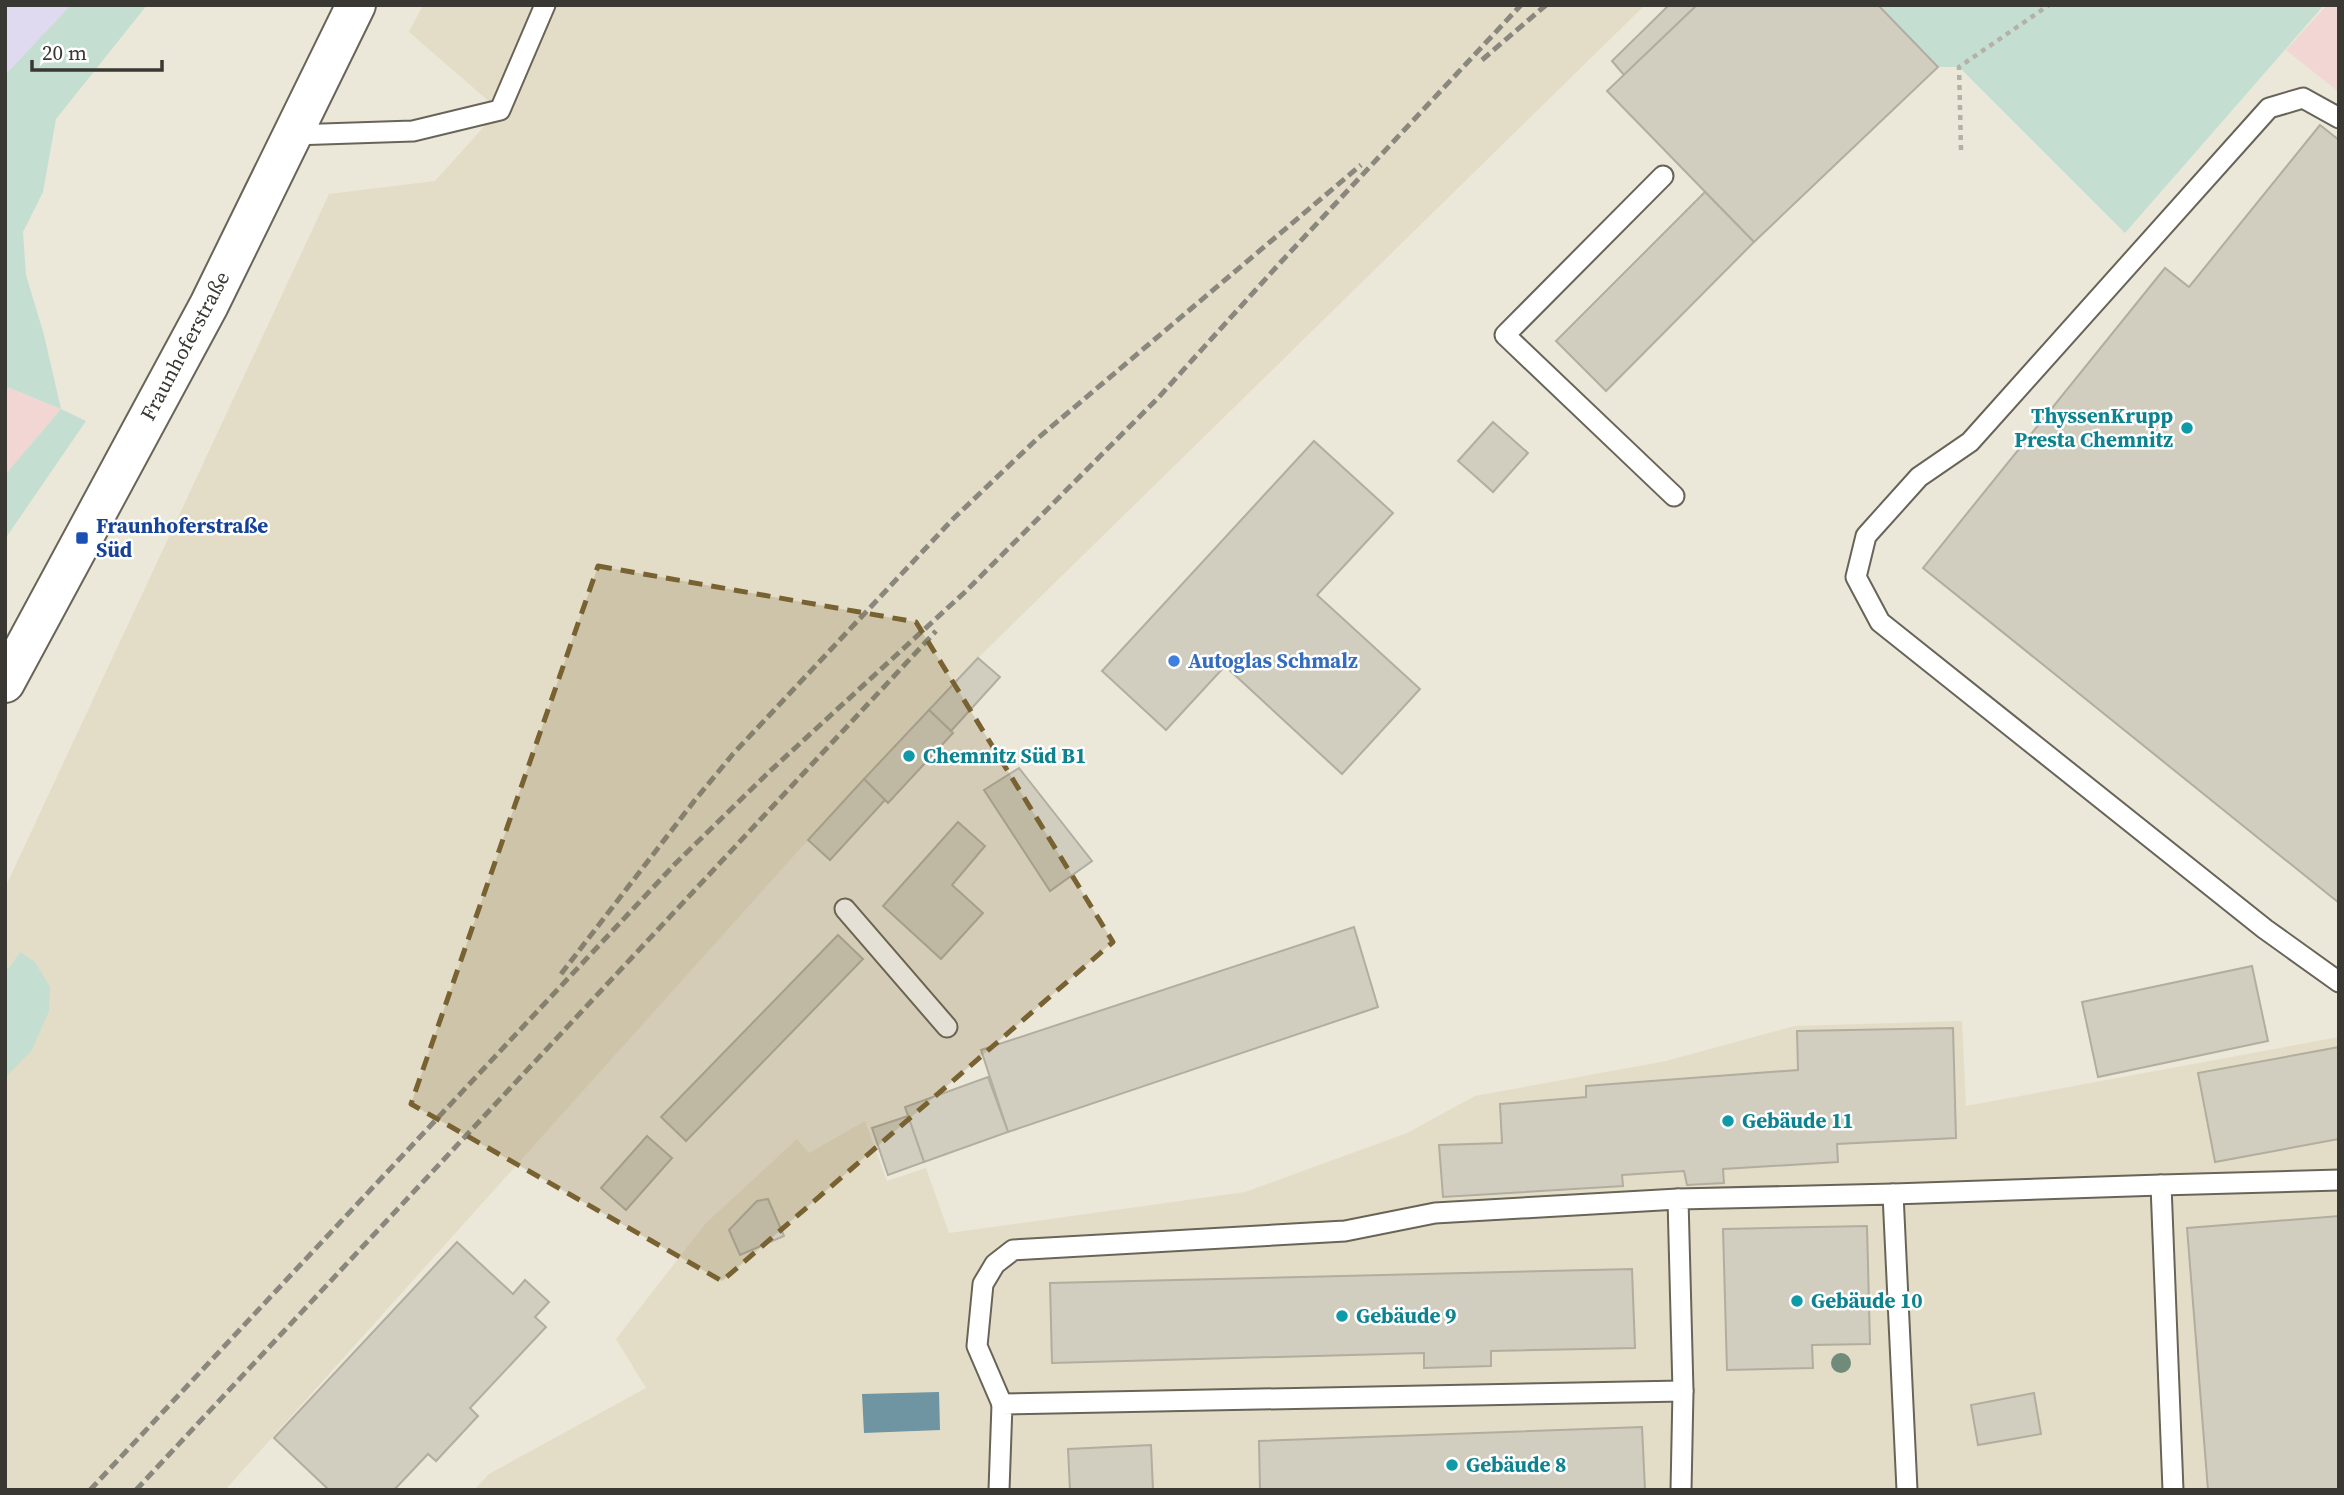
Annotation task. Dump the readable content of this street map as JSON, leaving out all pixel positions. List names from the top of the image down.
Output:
{
  "streets": {
    "main road": ["Fraunhoferstraße"]
  },
  "places": {
    "other": [
      "ThyssenKrupp Presta Chemnitz",
      "Autoglas Schmalz",
      "Chemnitz Süd B1",
      "Gebäude 11",
      "Gebäude 10",
      "Gebäude 9",
      "Gebäude 8"
    ],
    "transit": ["Fraunhoferstraße Süd"]
  },
  "scale_bar": "20 m"
}
